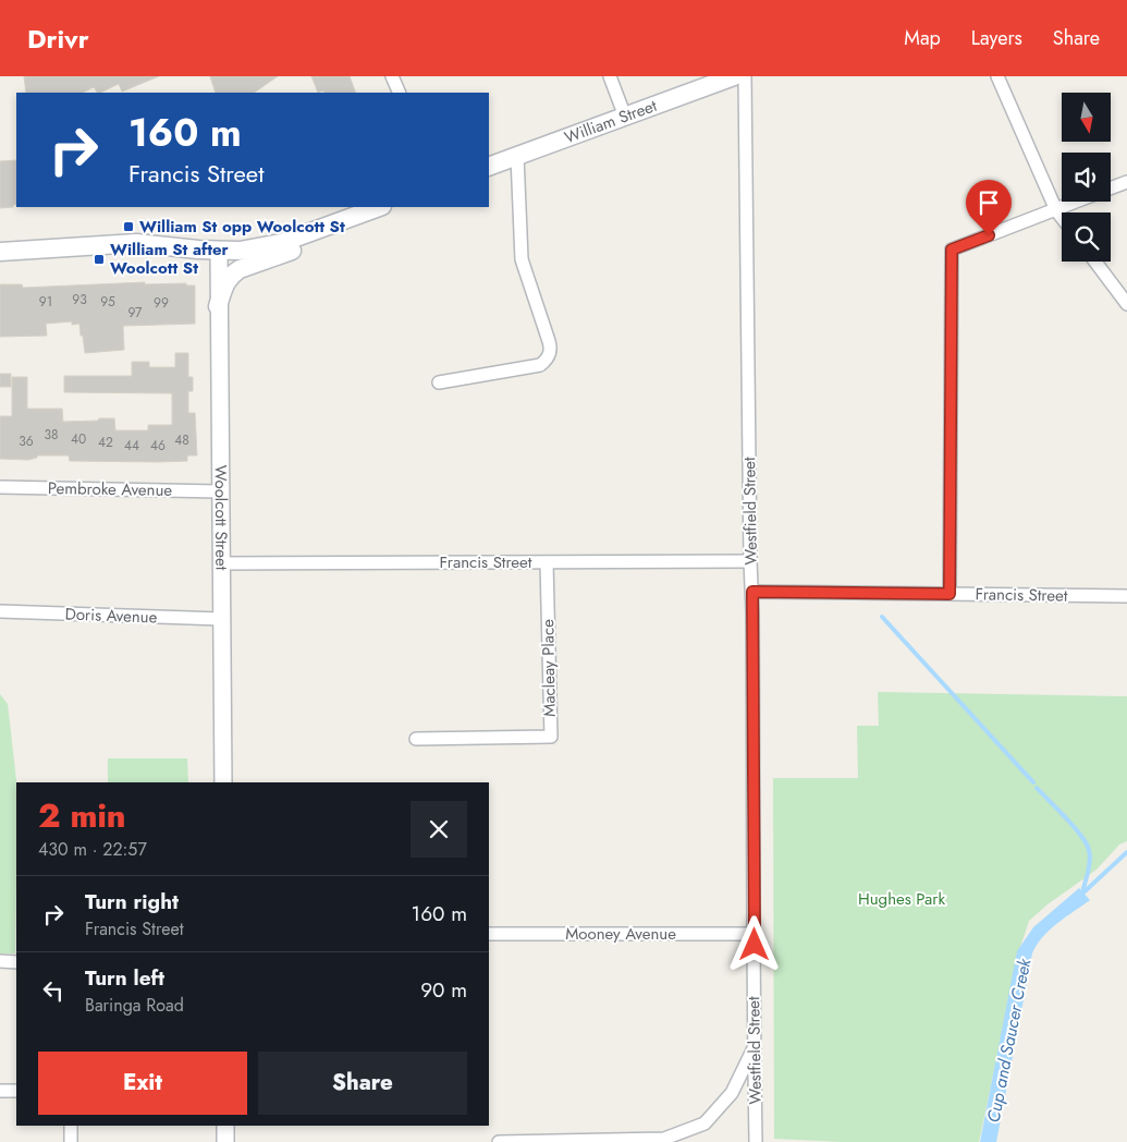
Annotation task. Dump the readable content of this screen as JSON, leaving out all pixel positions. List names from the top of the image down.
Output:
{
  "streets": {
    "main road": ["William Street"],
    "street": [
      "Pembroke Avenue",
      "Westfield Street",
      "Woolcott Street",
      "Francis Street",
      "Doris Avenue",
      "Macleay Place",
      "Mooney Avenue"
    ]
  },
  "crossings": [
    ["Pembroke Avenue", "Woolcott Street"],
    ["Westfield Street", "Francis Street"],
    ["Westfield Street", "Mooney Avenue"],
    ["Woolcott Street", "Francis Street"],
    ["Woolcott Street", "Doris Avenue"],
    ["Francis Street", "Macleay Place"]
  ],
  "water": ["Cup and Saucer Creek"],
  "parks": ["Hughes Park"],
  "places": {
    "transit": ["William St opp Woolcott St", "William St after Woolcott St"]
  },
  "house_numbers": [
    "93",
    "91",
    "95",
    "99",
    "97",
    "38",
    "40",
    "48",
    "36",
    "42",
    "44",
    "46"
  ],
  "north": "bottom",
  "page": {
    "header": "Drivr",
    "nav": ["Map", "Layers", "Share"],
    "turn": ["160 m", "Francis Street"],
    "heading": ["2 min", "430 m · 22:57"],
    "list": [
      {
        "name": "Turn right",
        "note": "Francis Street",
        "value": "160 m"
      },
      {
        "name": "Turn left",
        "note": "Baringa Road",
        "value": "90 m"
      }
    ],
    "buttons": ["Exit", "Share"]
  }
}
